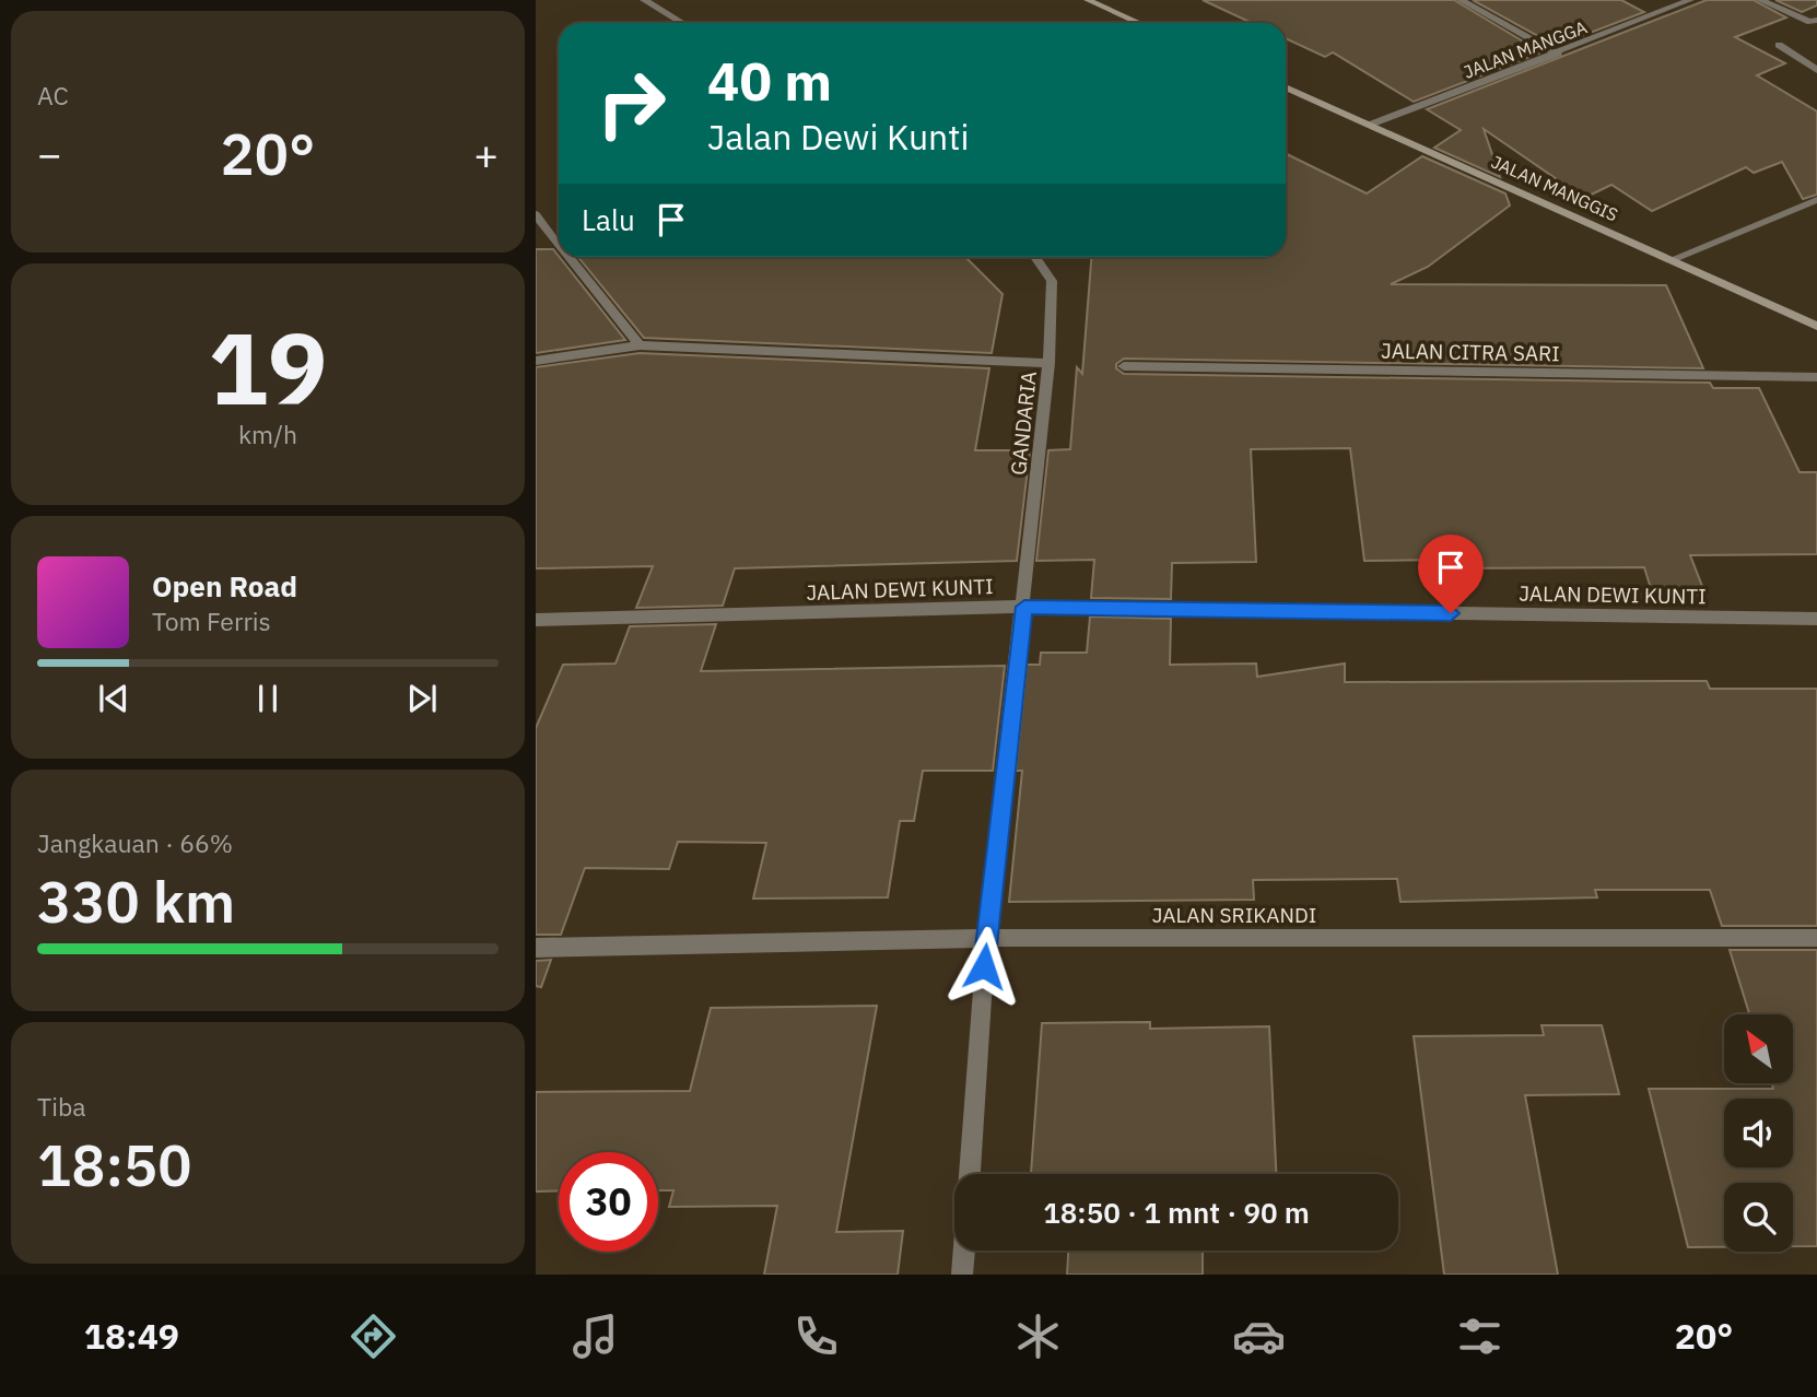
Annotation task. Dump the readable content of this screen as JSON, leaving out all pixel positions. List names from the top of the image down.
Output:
{
  "streets": {
    "street": [
      "JALAN MANGGA",
      "JALAN MANGGIS",
      "JALAN CITRA SARI",
      "GANDARIA",
      "JALAN DEWI KUNTI",
      "JALAN SRIKANDI"
    ]
  },
  "crossings": [
    ["JALAN MANGGA", "JALAN MANGGIS"],
    ["GANDARIA", "JALAN DEWI KUNTI"]
  ],
  "north": "top left",
  "page": {
    "tile": [
      "AC",
      ["19", "km/h"],
      ["Jangkauan · 66%", "330 km"],
      ["Tiba", "18:50"]
    ],
    "turn": ["40 m", "Jalan Dewi Kunti"],
    "heat": ["−", "20°", "+"],
    "then": "Lalu",
    "song": ["Open Road", "Tom Ferris"],
    "limit": "30",
    "trip": "18:50 · 1 mnt · 90 m",
    "tabs": ["18:49", "20°"]
  }
}
